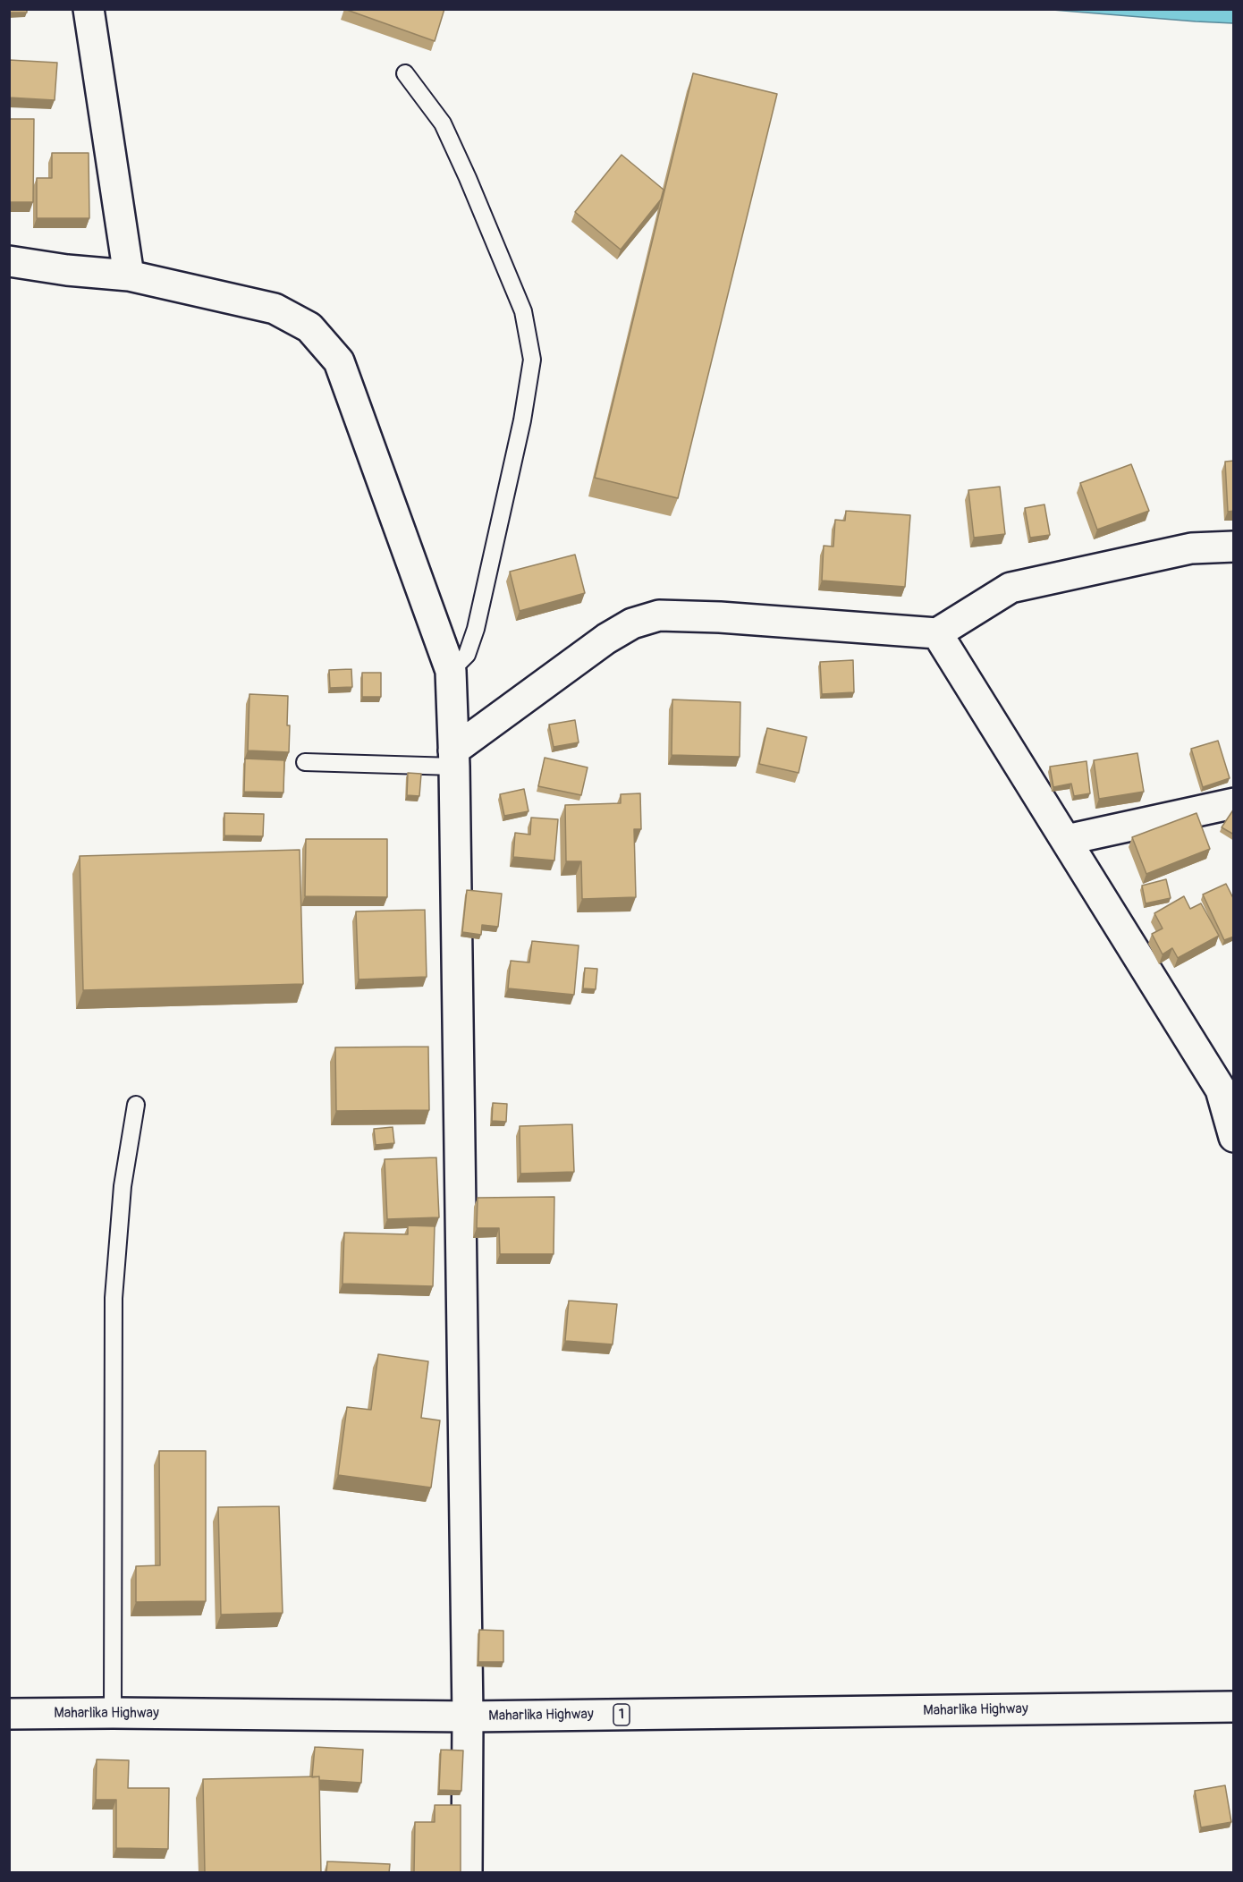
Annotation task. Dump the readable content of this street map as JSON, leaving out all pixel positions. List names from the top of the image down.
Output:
{
  "streets": {
    "main road": ["Maharlika Highway", "1"]
  }
}
